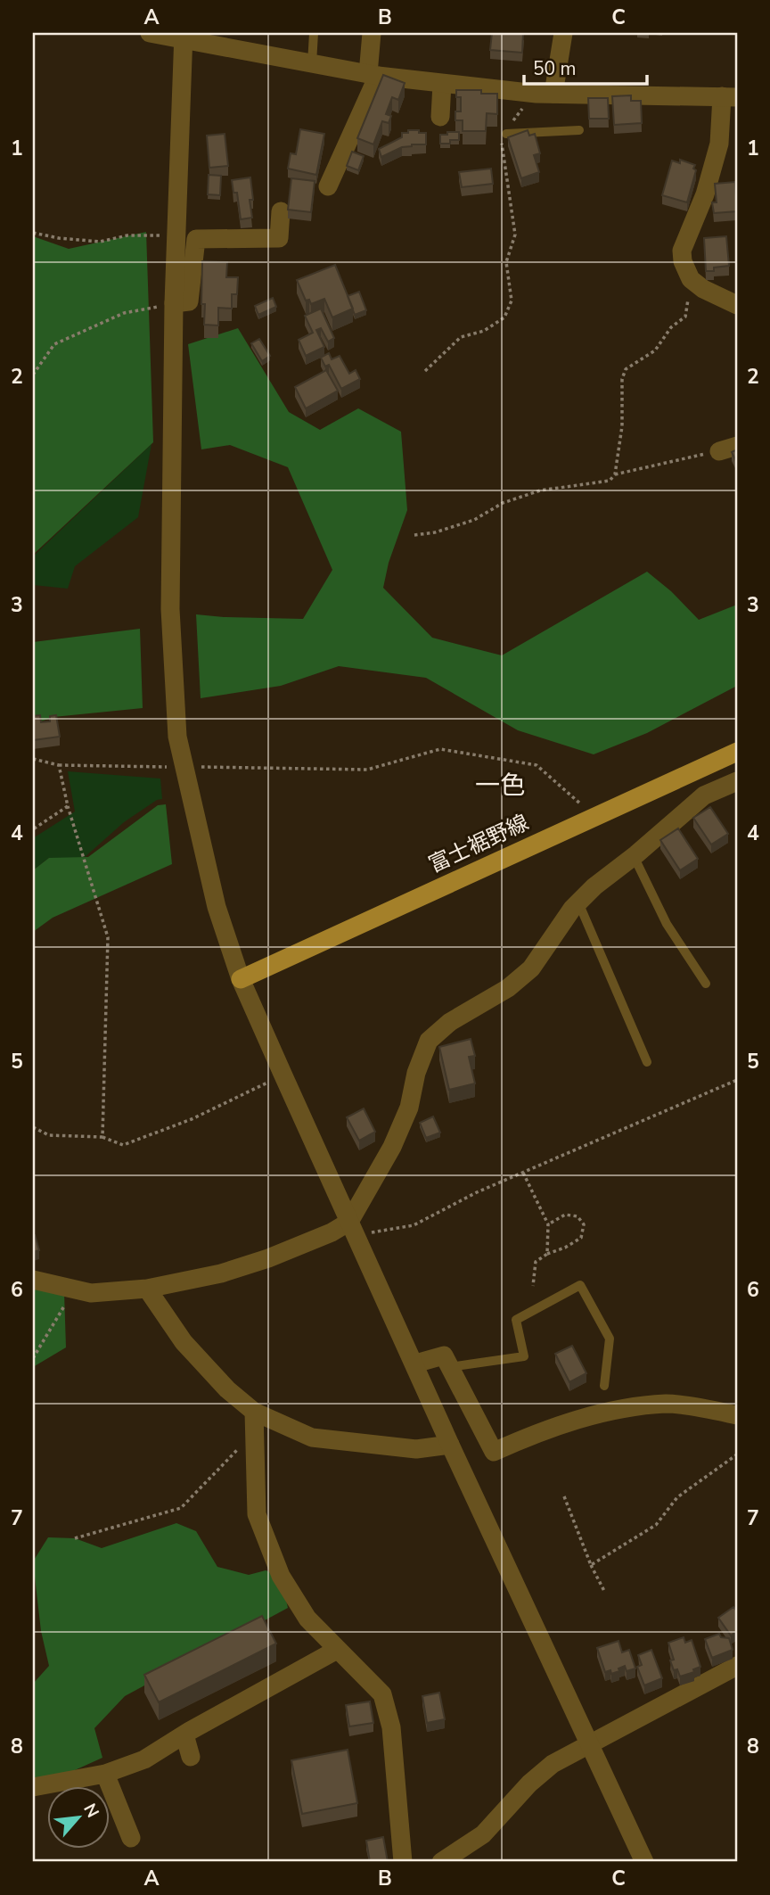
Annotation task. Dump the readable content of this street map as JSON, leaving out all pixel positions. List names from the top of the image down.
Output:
{
  "streets": {
    "main road": ["富士裾野線"]
  },
  "districts": ["一色"],
  "scale_bar": "50 m",
  "north": "top right",
  "grid": {
    "columns": ["A", "B", "C"],
    "rows": [
      "1",
      "2",
      "3",
      "4",
      "5",
      "6",
      "7",
      "8"
    ]
  }
}
